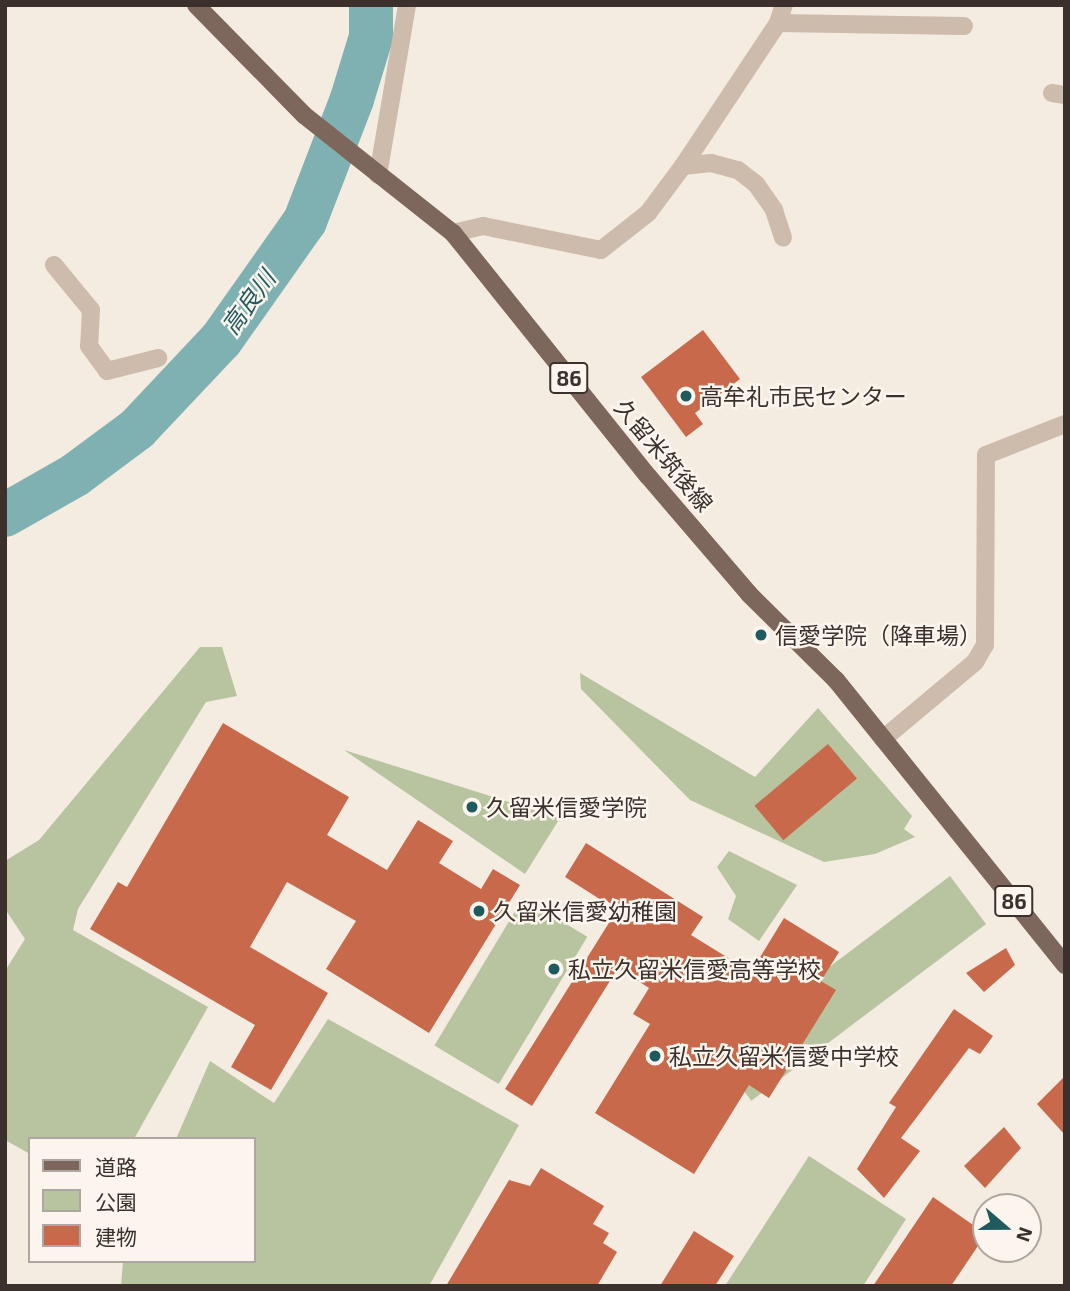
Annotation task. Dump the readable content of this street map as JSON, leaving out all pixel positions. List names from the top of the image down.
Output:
{
  "streets": {
    "main road": ["86", "久留米筑後線"]
  },
  "water": ["高良川"],
  "places": [
    "高牟礼市民センター",
    "信愛学院（降車場）",
    "久留米信愛学院",
    "久留米信愛幼稚園",
    "私立久留米信愛高等学校",
    "私立久留米信愛中学校"
  ],
  "legend": ["道路", "公園", "建物"],
  "north": "right"
}
